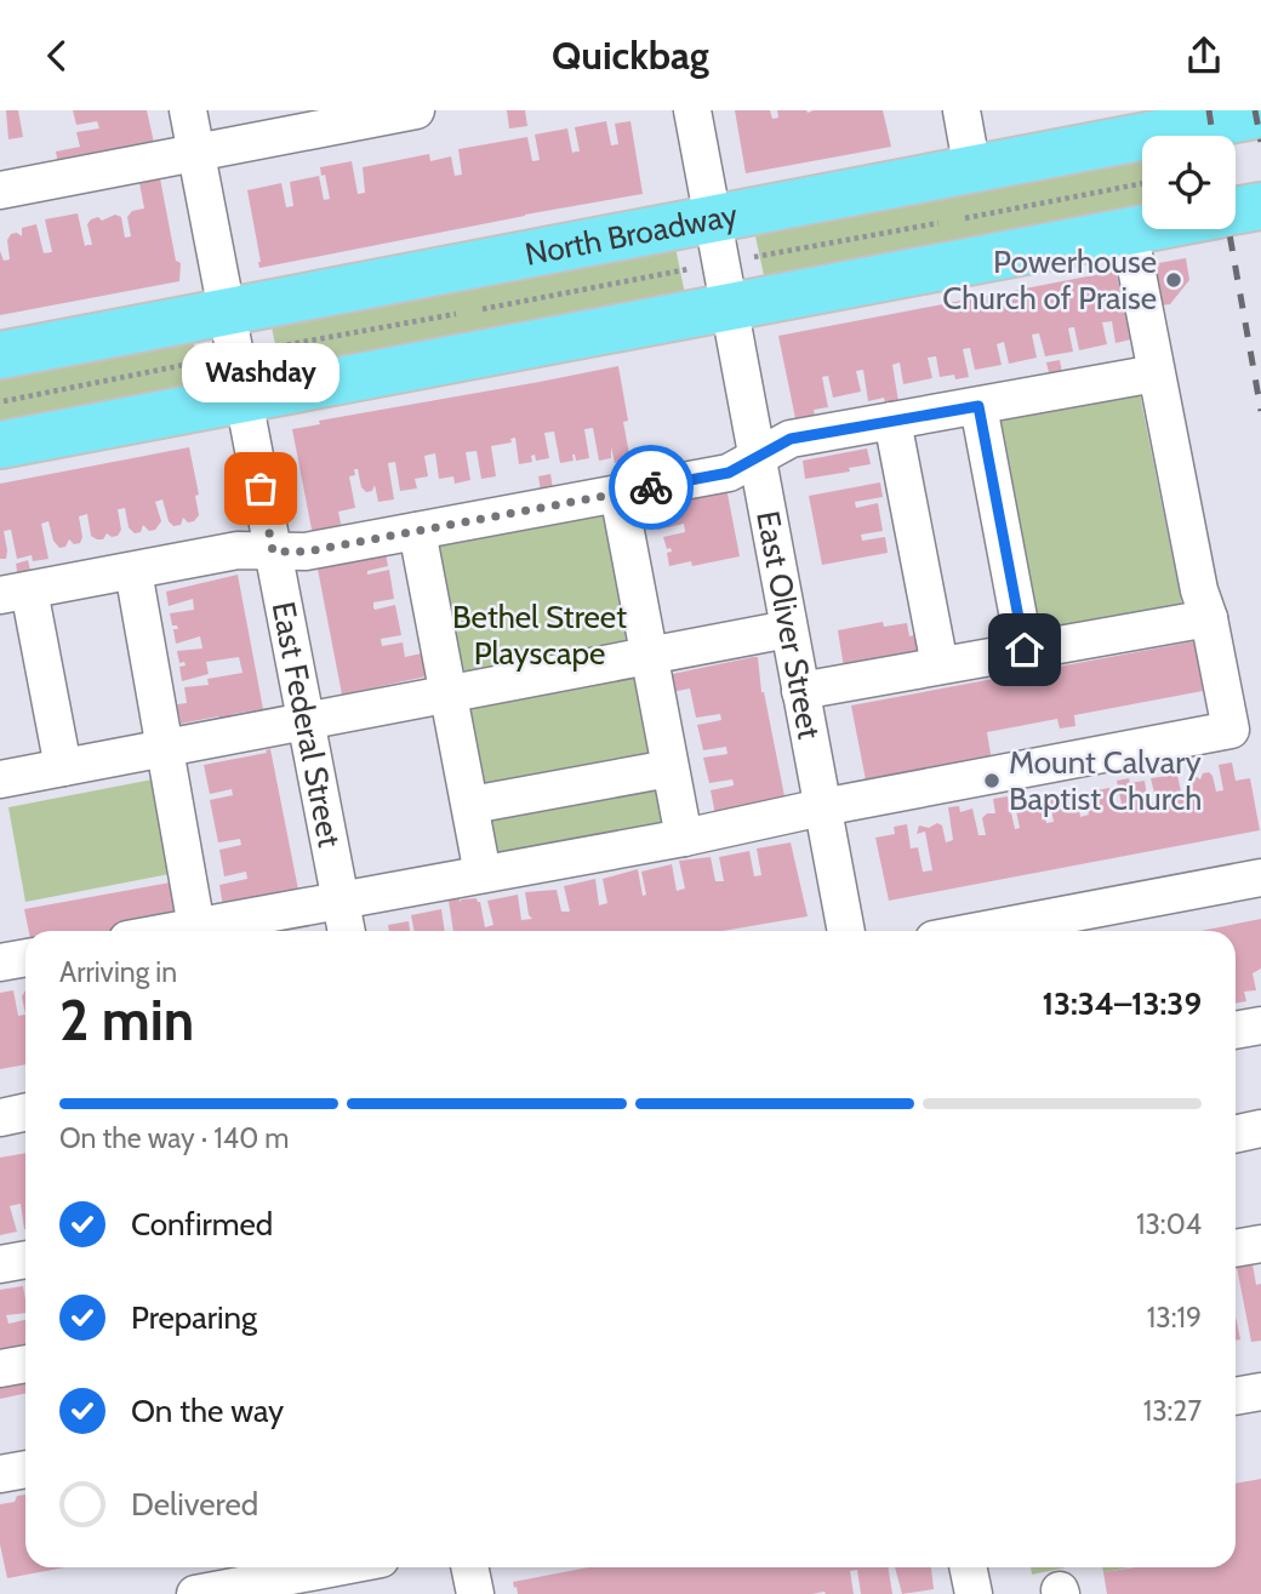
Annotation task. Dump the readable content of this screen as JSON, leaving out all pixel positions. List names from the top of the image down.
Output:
{
  "streets": {
    "main road": ["North Broadway"],
    "street": ["East Oliver Street", "East Federal Street"]
  },
  "crossings": [
    ["North Broadway", "East Oliver Street"],
    ["North Broadway", "East Federal Street"]
  ],
  "parks": ["Bethel Street Playscape"],
  "places": ["Powerhouse Church of Praise", "Washday", "Mount Calvary Baptist Church"],
  "page": {
    "header": "Quickbag",
    "bubble": "Washday",
    "heading": ["2 min", "Arriving in", "13:34–13:39"],
    "bar": "On the way · 140 m",
    "list": [
      ["Confirmed", "13:04"],
      ["Preparing", "13:19"],
      ["On the way", "13:27"],
      "Delivered"
    ]
  }
}
